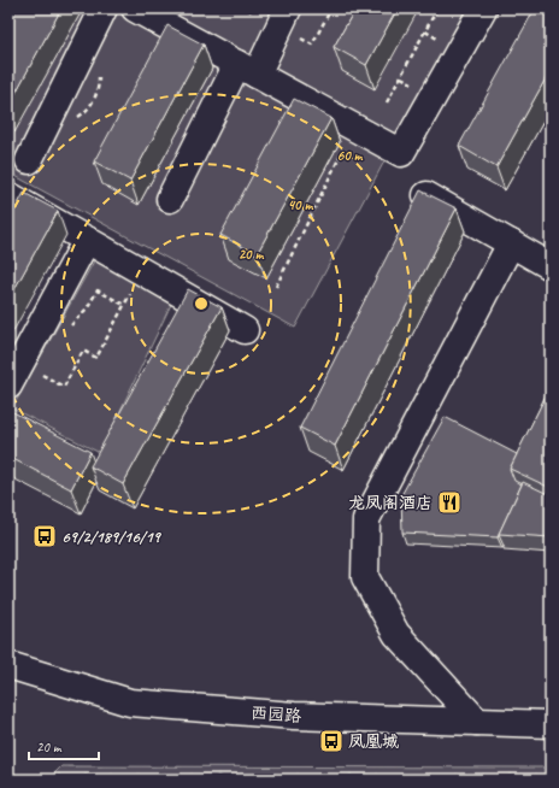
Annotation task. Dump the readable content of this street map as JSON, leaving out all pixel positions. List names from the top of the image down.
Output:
{
  "streets": {
    "street": ["西园路"]
  },
  "places": {
    "restaurant": ["龙凤阁酒店"],
    "bus stop": ["69/2/189/16/19", "凤凰城"]
  },
  "scale_bar": "20 m",
  "rings": ["60 m", "40 m", "20 m"]
}
